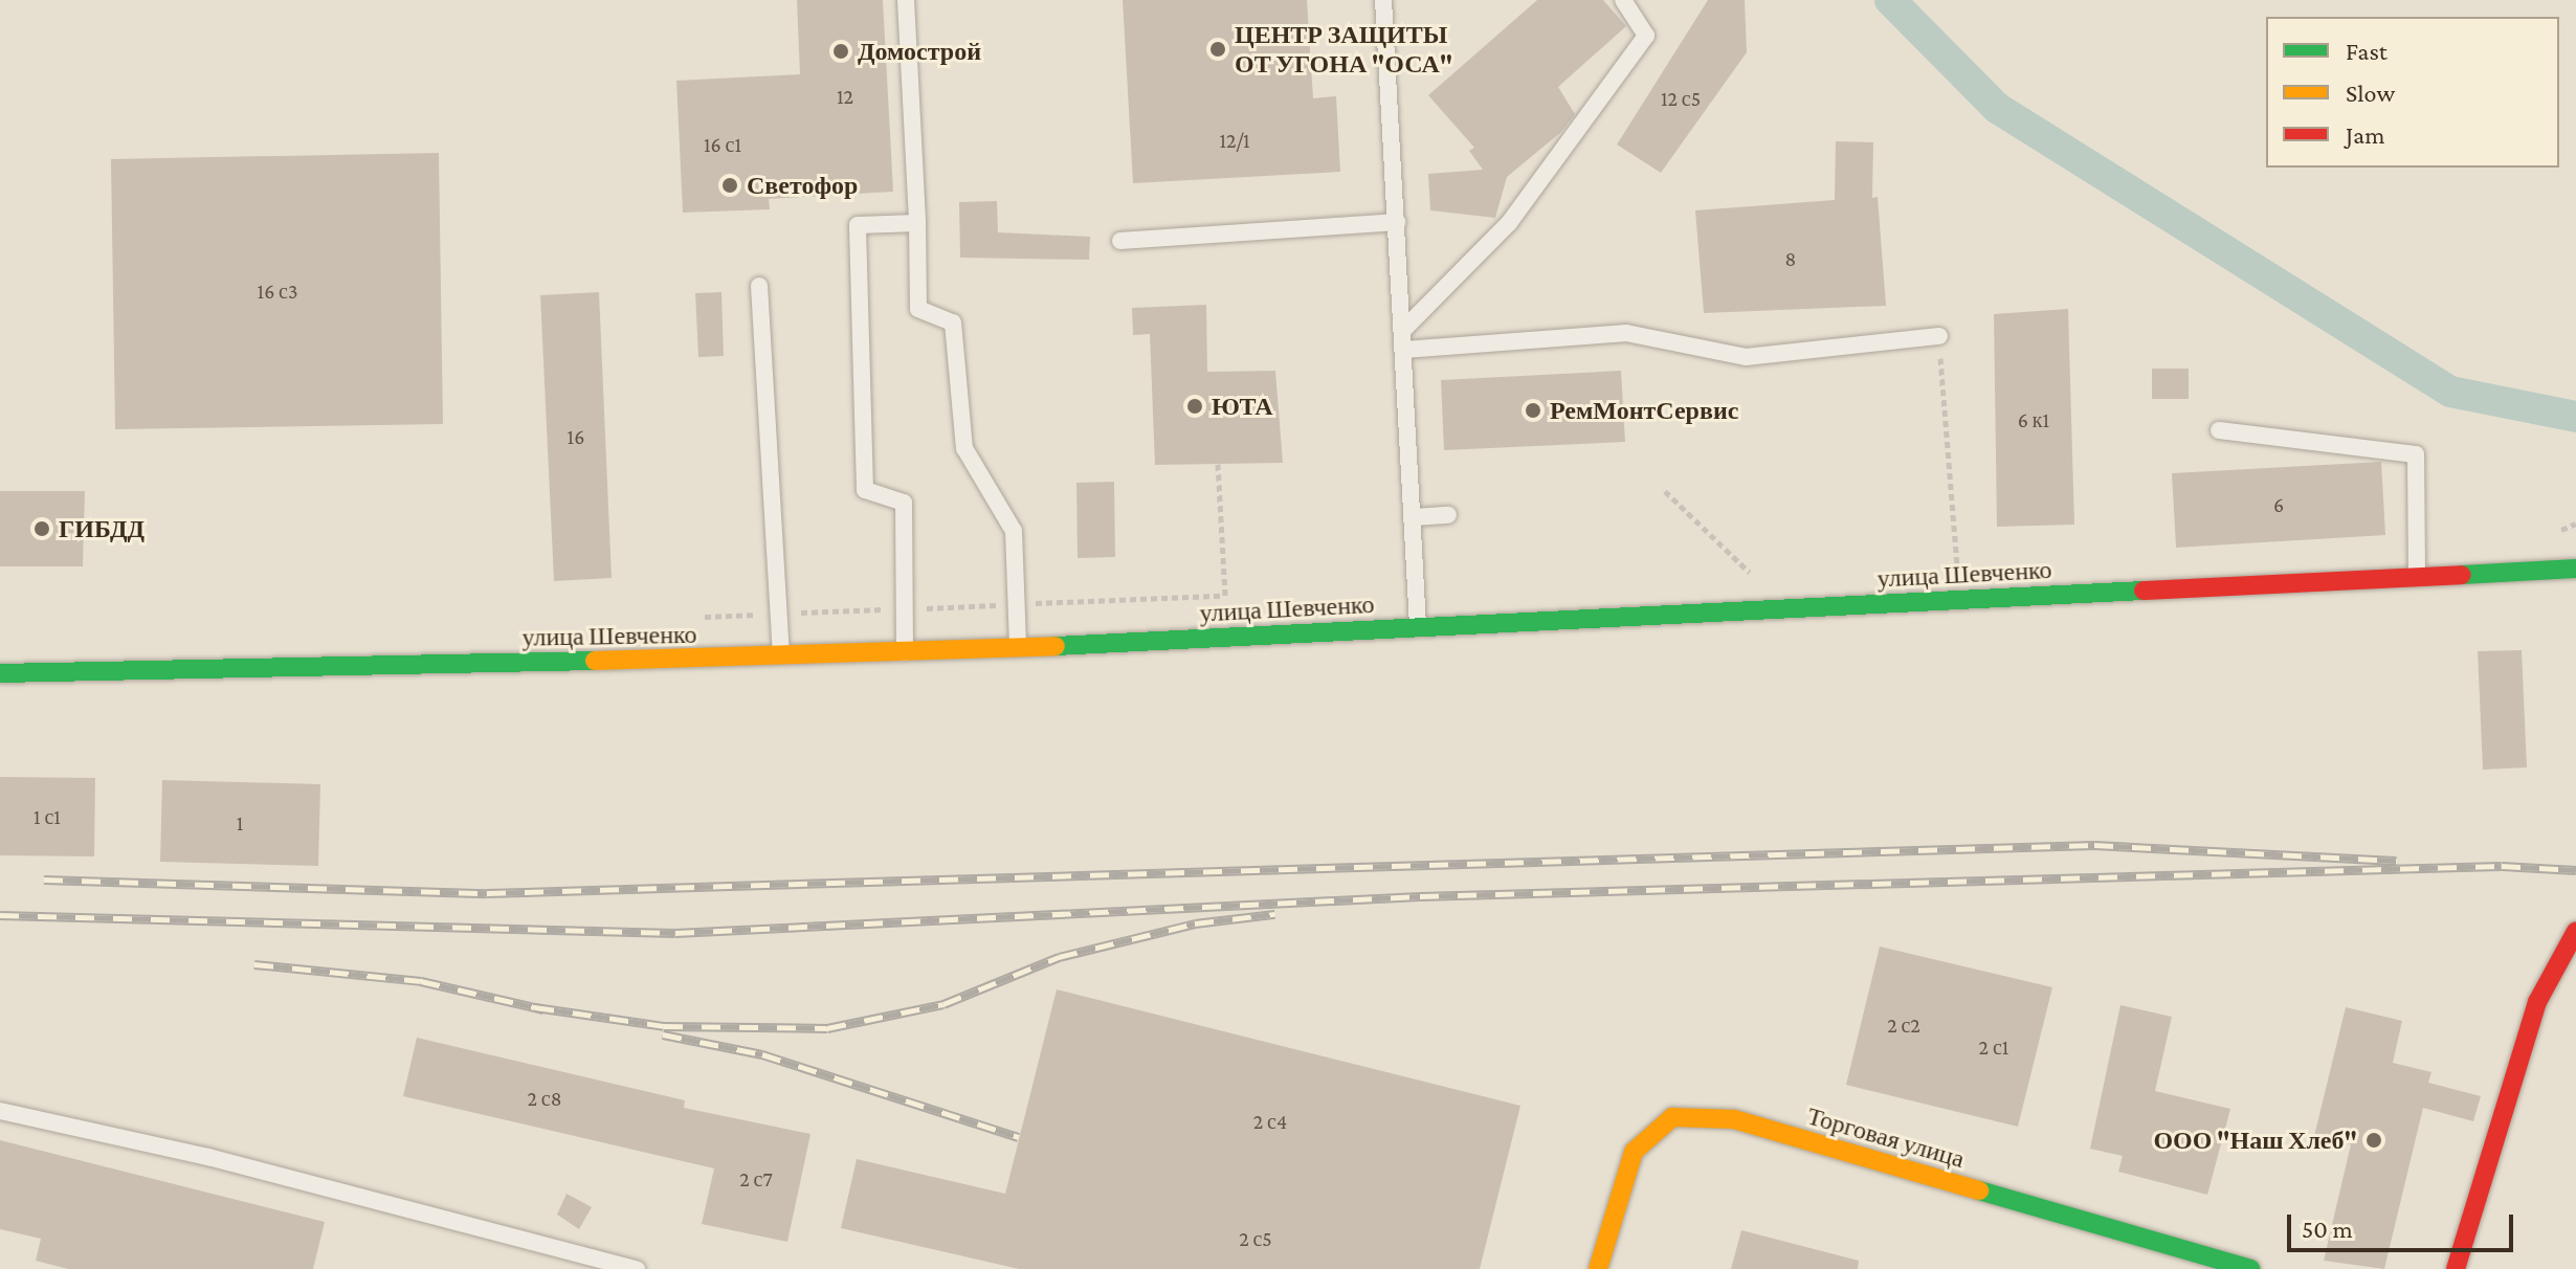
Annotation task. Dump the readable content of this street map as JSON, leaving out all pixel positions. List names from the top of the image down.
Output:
{
  "streets": {
    "street": ["улица Шевченко", "Торговая улица"]
  },
  "places": [
    "ЦЕНТР ЗАЩИТЫ ОТ УГОНА \"ОСА\"",
    "Домострой",
    "Светофор",
    "ЮТА",
    "РемМонтСервис",
    "ГИБДД",
    "ООО \"Наш Хлеб\""
  ],
  "house_numbers": [
    "12",
    "12 с5",
    "12/1",
    "16 с1",
    "8",
    "16 с3",
    "6 к1",
    "16",
    "6",
    "1 с1",
    "1",
    "2 с2",
    "2 с1",
    "2 с8",
    "2 с4",
    "2 с7",
    "2 с5"
  ],
  "legend": ["Fast", "Slow", "Jam"],
  "scale_bar": "50 m"
}
